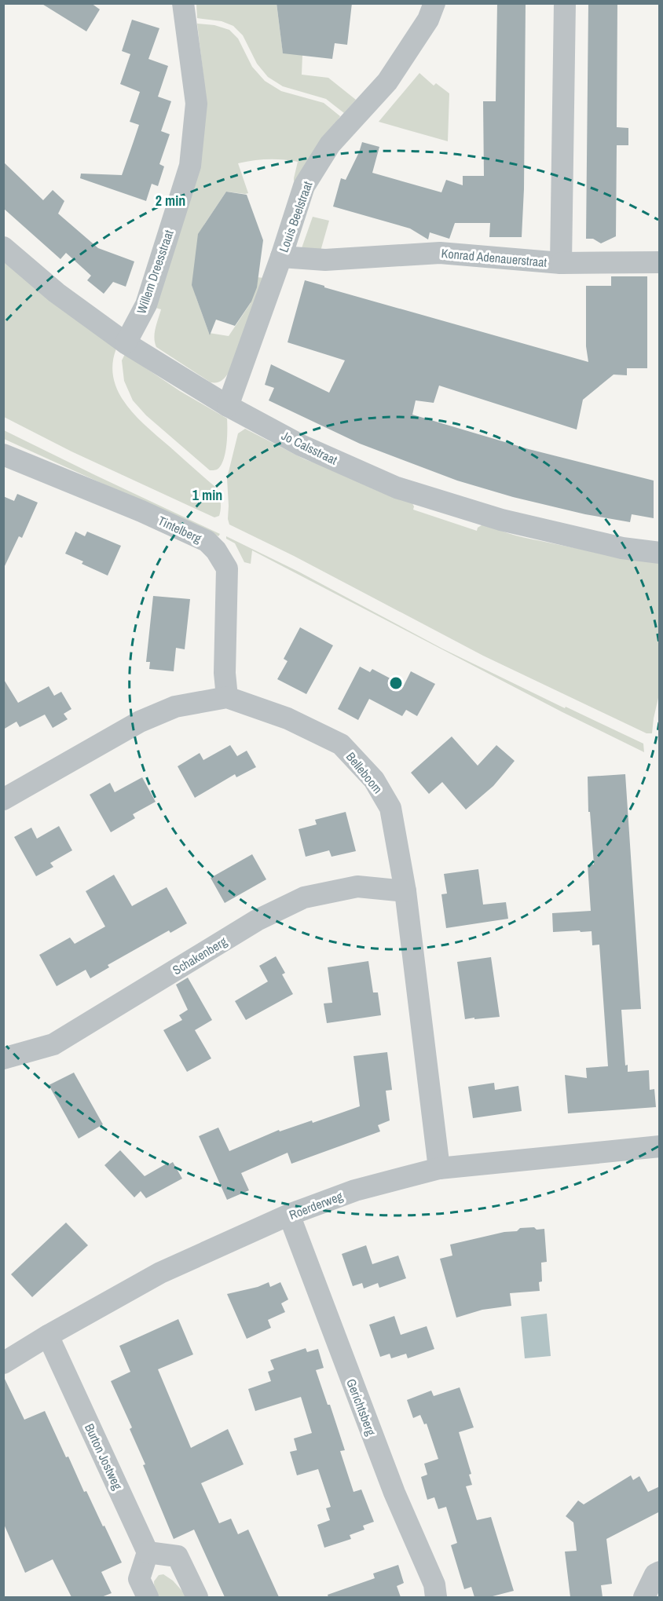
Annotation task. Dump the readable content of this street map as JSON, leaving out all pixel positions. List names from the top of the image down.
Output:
{
  "streets": {
    "street": [
      "Louis Beelstraat",
      "Konrad Adenauerstraat",
      "Willem Dreesstraat",
      "Jo Calsstraat",
      "Tintelberg",
      "Belleboom",
      "Schakenberg",
      "Roerderweg",
      "Gerichtsberg",
      "Burton Jostweg"
    ]
  },
  "crossings": [
    ["Louis Beelstraat", "Konrad Adenauerstraat"],
    ["Louis Beelstraat", "Jo Calsstraat"],
    ["Willem Dreesstraat", "Jo Calsstraat"],
    ["Tintelberg", "Belleboom"],
    ["Belleboom", "Schakenberg"],
    ["Belleboom", "Roerderweg"],
    ["Roerderweg", "Gerichtsberg"],
    ["Roerderweg", "Burton Jostweg"]
  ],
  "rings": ["2 min", "1 min"]
}
